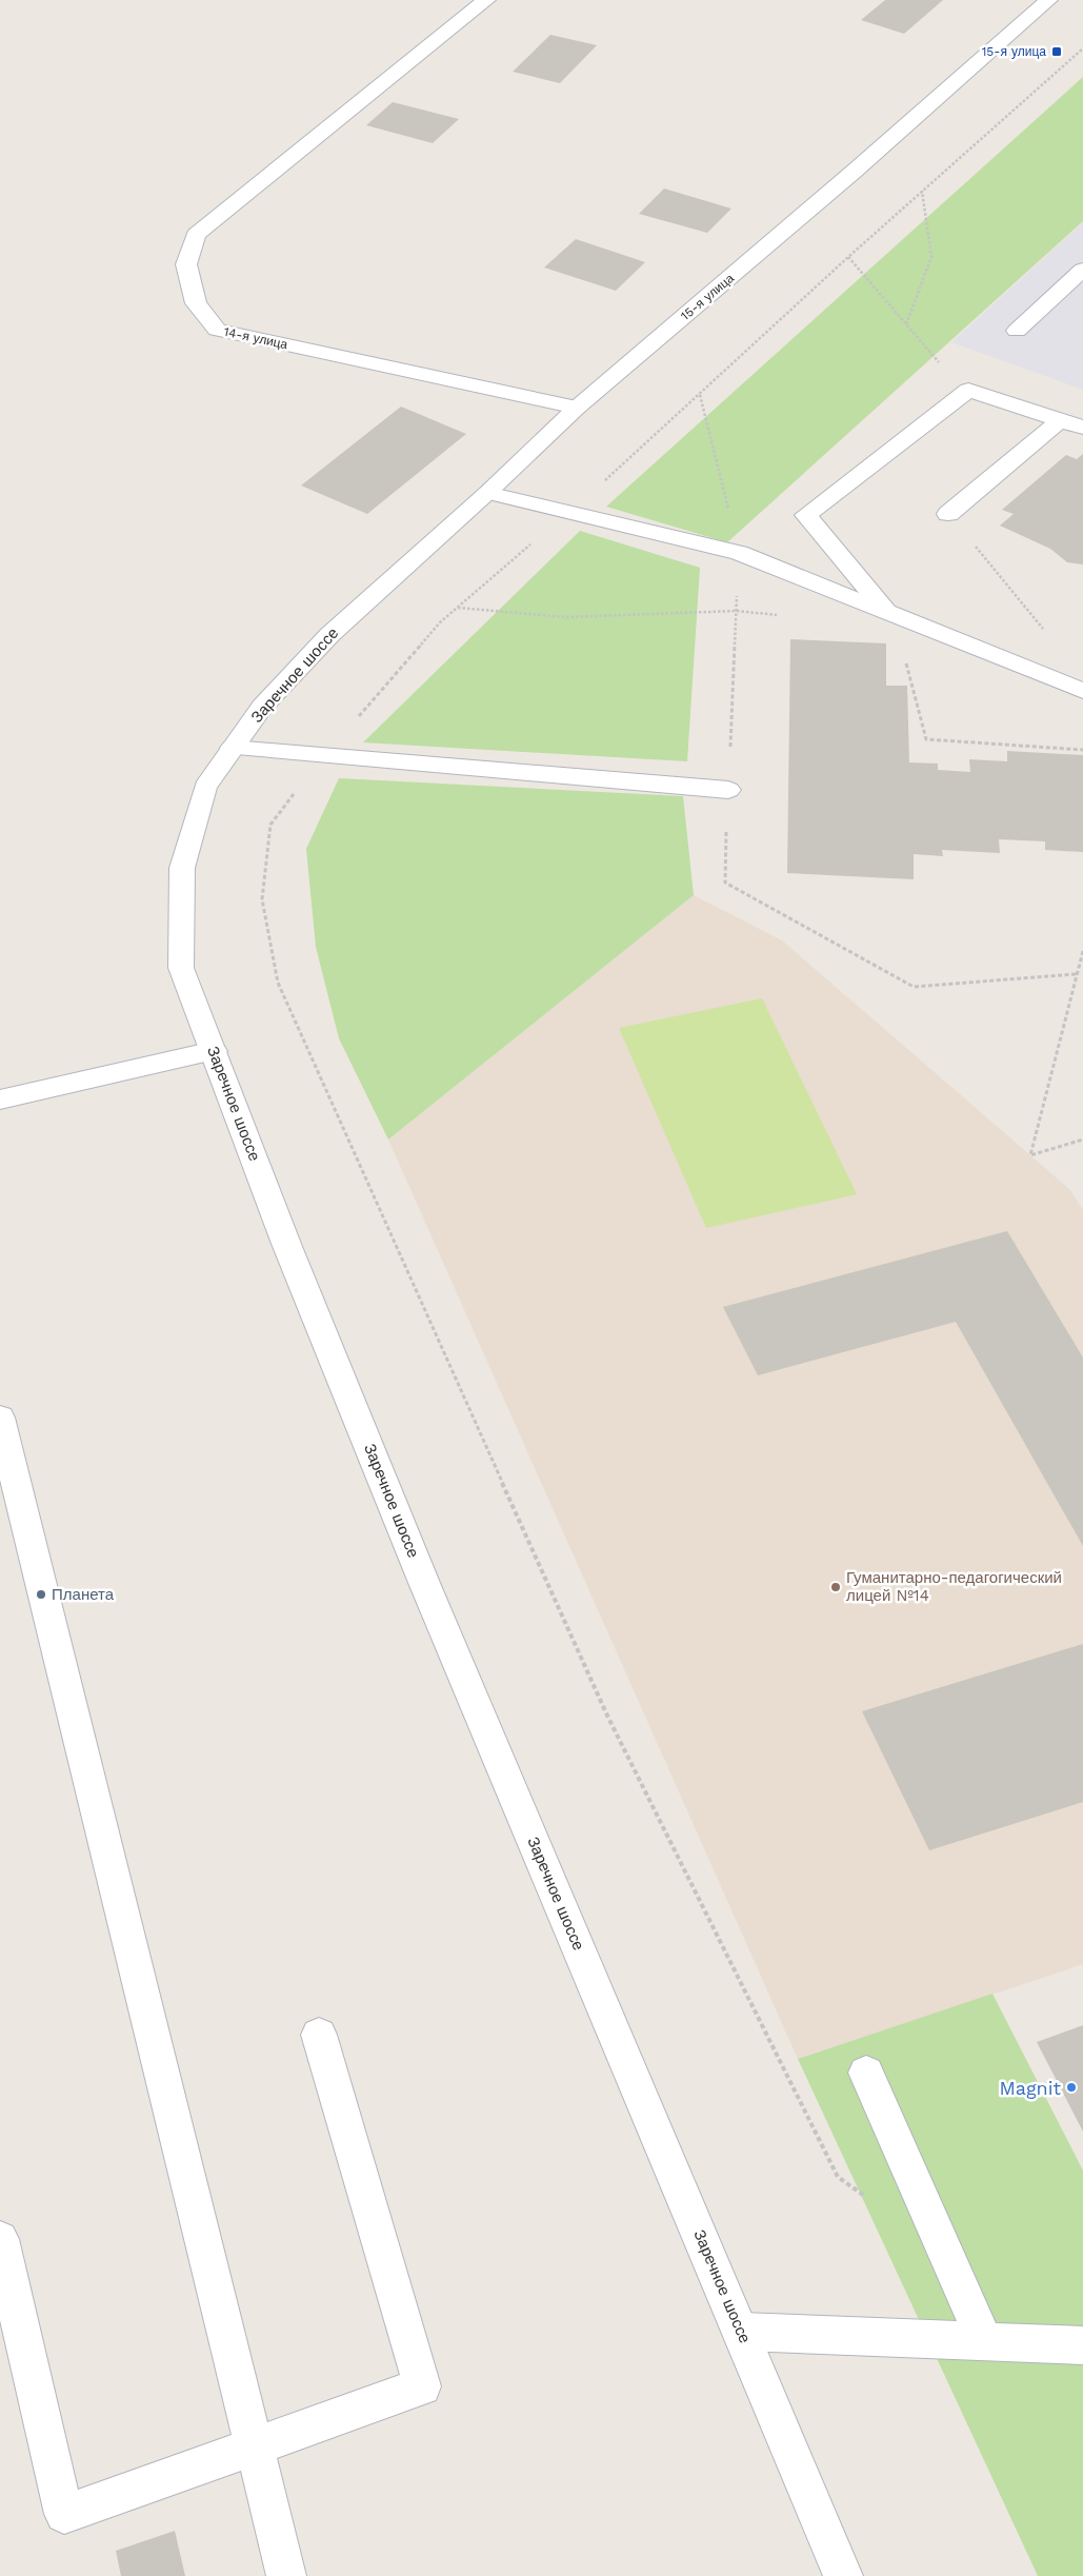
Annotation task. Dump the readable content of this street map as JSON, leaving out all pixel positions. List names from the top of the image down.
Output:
{
  "streets": {
    "main road": ["15-я улица", "14-я улица", "Заречное шоссе"]
  },
  "crossings": [
    ["15-я улица", "14-я улица"],
    ["15-я улица", "Заречное шоссе"]
  ],
  "places": {
    "transit": ["15-я улица"],
    "other": ["Гуманитарно-педагогический лицей №14", "Планета", "Magnit"]
  }
}
